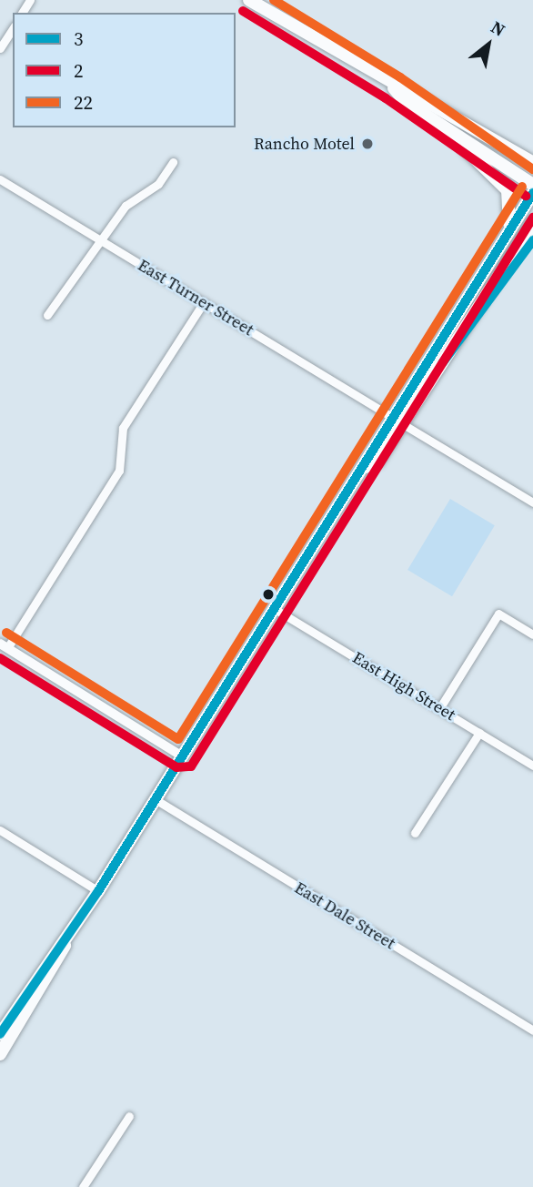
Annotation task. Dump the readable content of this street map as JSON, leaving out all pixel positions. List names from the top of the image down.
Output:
{
  "streets": {
    "street": ["East Turner Street", "East High Street", "East Dale Street"]
  },
  "places": ["Rancho Motel"],
  "lines": ["transit line 22", "transit line 2", "transit line 3"],
  "legend": ["3", "2", "22"],
  "north": "top right"
}
